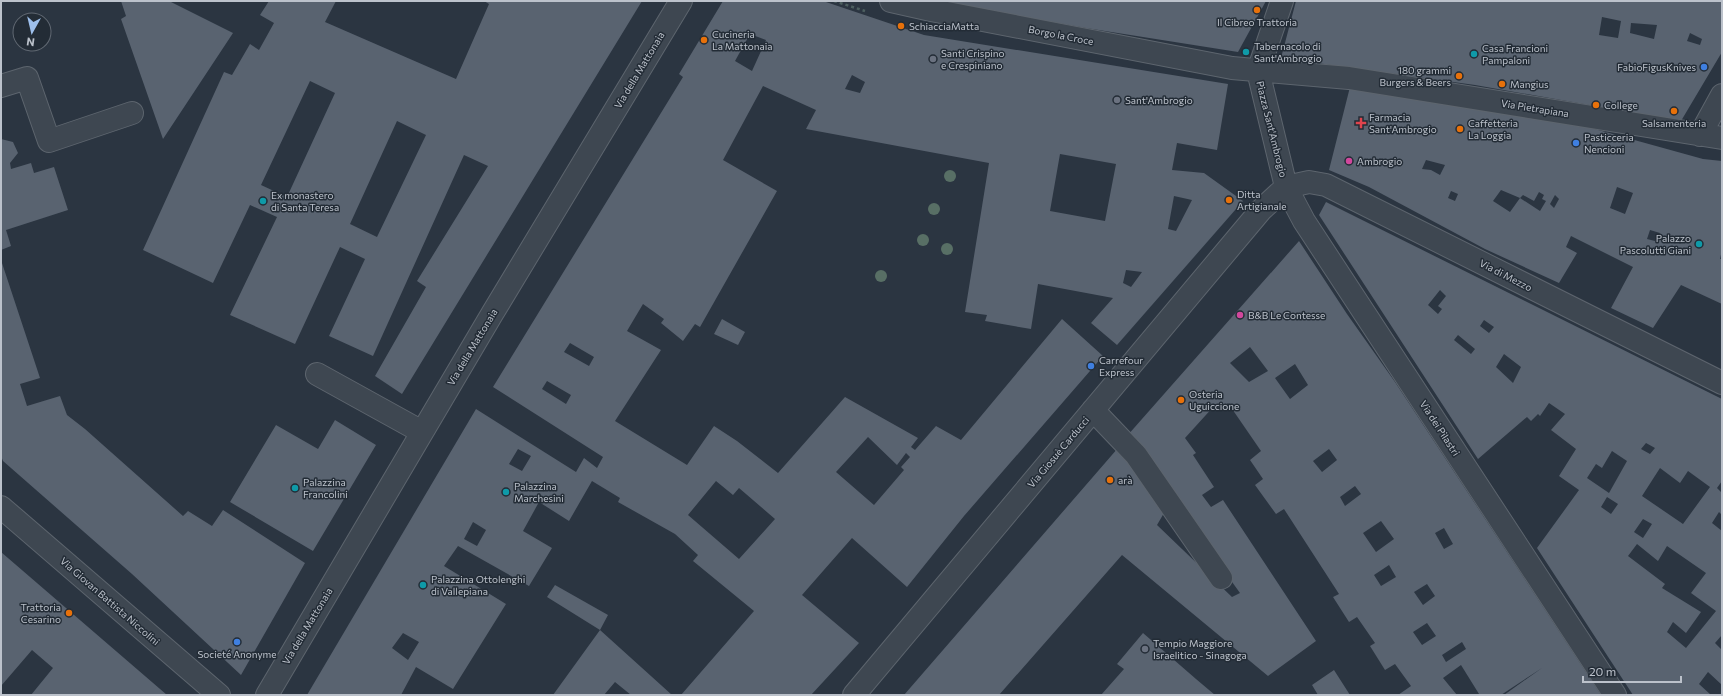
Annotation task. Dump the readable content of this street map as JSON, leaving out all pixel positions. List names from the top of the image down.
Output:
{
  "streets": {
    "street": [
      "Borgo la Croce",
      "Via della Mattonaia",
      "Via Pietrapiana",
      "Piazza Sant'Ambrogio",
      "Via di Mezzo",
      "Via dei Pilastri",
      "Via Giosuè Carducci",
      "Via Giovan Battista Niccolini"
    ]
  },
  "crossings": [
    ["Borgo la Croce", "Piazza Sant'Ambrogio"],
    ["Via Pietrapiana", "Piazza Sant'Ambrogio"],
    ["Piazza Sant'Ambrogio", "Via di Mezzo"],
    ["Piazza Sant'Ambrogio", "Via dei Pilastri"],
    ["Piazza Sant'Ambrogio", "Via Giosuè Carducci"],
    ["Via di Mezzo", "Via dei Pilastri"],
    ["Via di Mezzo", "Via Giosuè Carducci"],
    ["Via dei Pilastri", "Via Giosuè Carducci"]
  ],
  "places": {
    "other": [
      "Il Cibreo Trattoria",
      "SchiacciaMatta",
      "Cucineria La Mattonaia",
      "Tabernacolo di Sant'Ambrogio",
      "Casa Francioni Pampaloni",
      "Santi Crispino e Crespiniano",
      "FabioFigusKnives",
      "180 grammi Burgers & Beers",
      "Mangius",
      "Sant'Ambrogio",
      "College",
      "Salsamenteria",
      "Caffetteria La Loggia",
      "Pasticceria Nencioni",
      "Ambrogio",
      "Ditta Artigianale",
      "Ex monastero di Santa Teresa",
      "Palazzo Pascolutti Giani",
      "B&B Le Contesse",
      "Carrefour Express",
      "Osteria Uguiccione",
      "arà",
      "Palazzina Francolini",
      "Palazzina Marchesini",
      "Palazzina Ottolenghi di Vallepiana",
      "Trattoria Cesarino",
      "Societé Anonyme",
      "Tempio Maggiore Israelitico - Sinagoga"
    ],
    "health": ["Farmacia Sant'Ambrogio"]
  },
  "scale_bar": "20 m",
  "north": "bottom"
}
